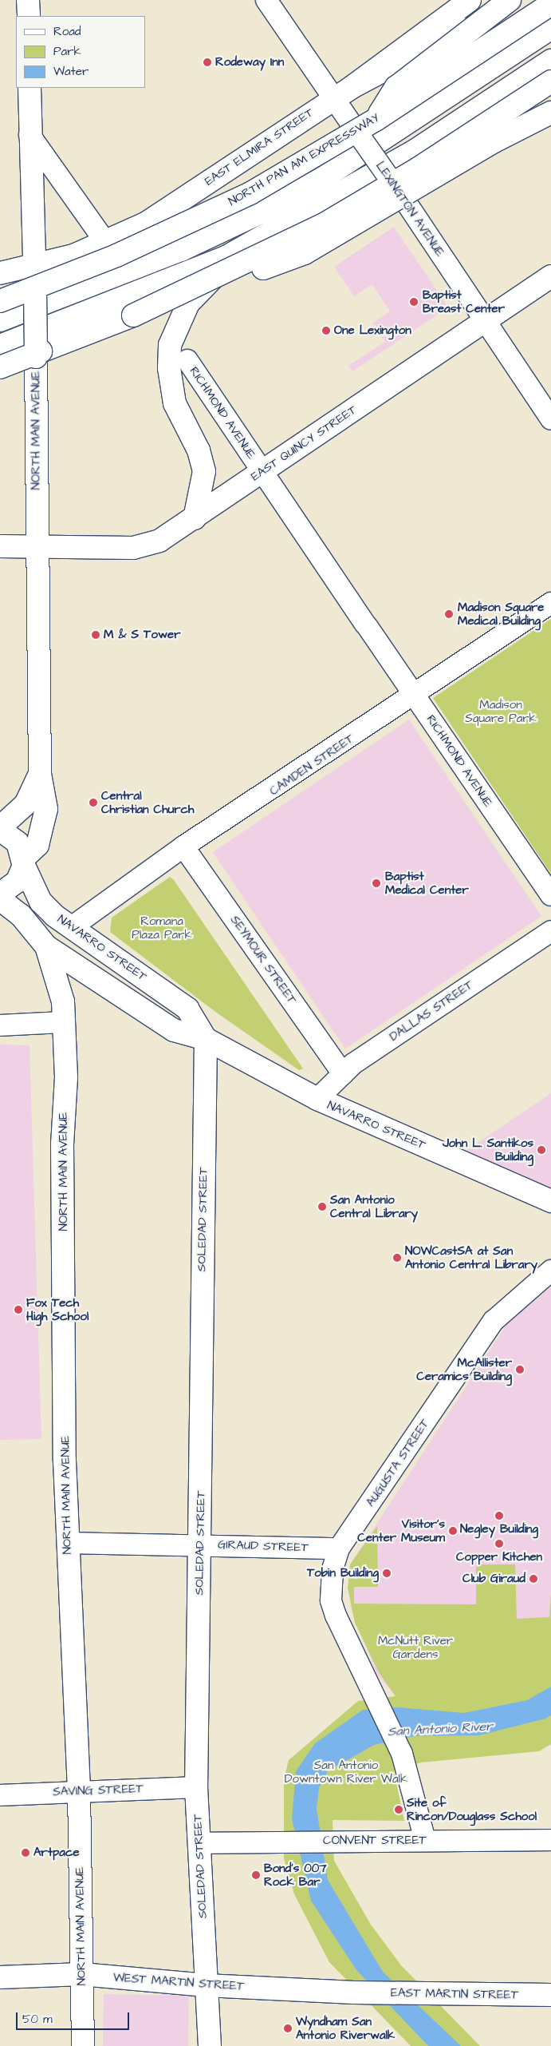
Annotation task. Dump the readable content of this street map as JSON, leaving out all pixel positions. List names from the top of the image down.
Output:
{
  "streets": {
    "main road": [
      "EAST ELMIRA STREET",
      "NORTH PAN AM EXPRESSWAY",
      "NORTH MAIN AVENUE",
      "EAST QUINCY STREET",
      "NAVARRO STREET",
      "SOLEDAD STREET",
      "WEST MARTIN STREET",
      "EAST MARTIN STREET"
    ],
    "street": [
      "LEXINGTON AVENUE",
      "RICHMOND AVENUE",
      "CAMDEN STREET",
      "SEYMOUR STREET",
      "DALLAS STREET",
      "AUGUSTA STREET",
      "GIRAUD STREET",
      "SAVING STREET",
      "CONVENT STREET"
    ]
  },
  "crossings": [
    ["EAST ELMIRA STREET", "NORTH PAN AM EXPRESSWAY"],
    ["EAST ELMIRA STREET", "LEXINGTON AVENUE"],
    ["EAST ELMIRA STREET", "NORTH MAIN AVENUE"],
    ["NORTH PAN AM EXPRESSWAY", "NORTH MAIN AVENUE"],
    ["LEXINGTON AVENUE", "EAST QUINCY STREET"],
    ["RICHMOND AVENUE", "EAST QUINCY STREET"],
    ["RICHMOND AVENUE", "CAMDEN STREET"],
    ["NORTH MAIN AVENUE", "EAST QUINCY STREET"],
    ["NORTH MAIN AVENUE", "NAVARRO STREET"],
    ["NORTH MAIN AVENUE", "GIRAUD STREET"],
    ["NORTH MAIN AVENUE", "SAVING STREET"],
    ["NORTH MAIN AVENUE", "WEST MARTIN STREET"],
    ["CAMDEN STREET", "NAVARRO STREET"],
    ["CAMDEN STREET", "SEYMOUR STREET"],
    ["NAVARRO STREET", "DALLAS STREET"],
    ["NAVARRO STREET", "SOLEDAD STREET"],
    ["SEYMOUR STREET", "DALLAS STREET"],
    ["SOLEDAD STREET", "GIRAUD STREET"],
    ["SOLEDAD STREET", "SAVING STREET"],
    ["SOLEDAD STREET", "CONVENT STREET"],
    ["SOLEDAD STREET", "WEST MARTIN STREET"],
    ["AUGUSTA STREET", "GIRAUD STREET"],
    ["AUGUSTA STREET", "CONVENT STREET"],
    ["WEST MARTIN STREET", "EAST MARTIN STREET"]
  ],
  "water": ["San Antonio River"],
  "parks": [
    "Madison Square Park",
    "Romana Plaza Park",
    "McNutt River Gardens",
    "San Antonio Downtown River Walk"
  ],
  "places": [
    "Rodeway Inn",
    "Baptist Breast Center",
    "One Lexington",
    "Madison Square Medical Building",
    "M & S Tower",
    "Central Christian Church",
    "Baptist Medical Center",
    "John L. Santikos Building",
    "San Antonio Central Library",
    "NOWCastSA at San Antonio Central Library",
    "Fox Tech High School",
    "McAllister Ceramics Building",
    "Negley Building",
    "Visitor's Center Museum",
    "Copper Kitchen",
    "Tobin Building",
    "Club Giraud",
    "Site of Rincon/Douglass School",
    "Artpace",
    "Bond’s 007 Rock Bar",
    "Wyndham San Antonio Riverwalk"
  ],
  "legend": ["Road", "Park", "Water"],
  "scale_bar": "50 m"
}
